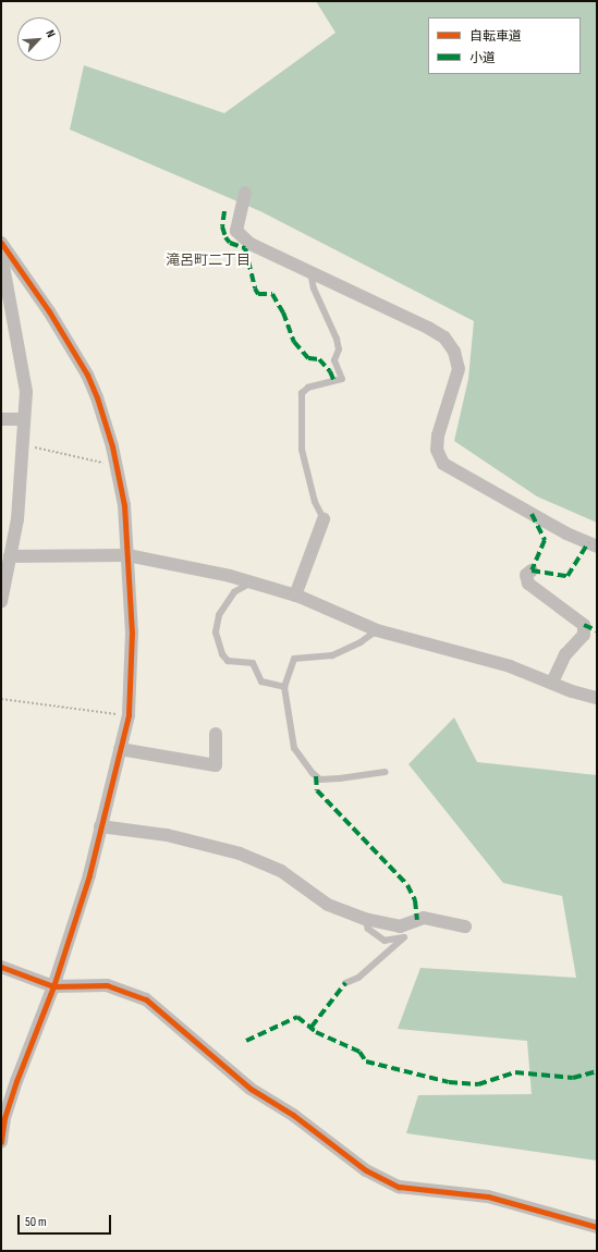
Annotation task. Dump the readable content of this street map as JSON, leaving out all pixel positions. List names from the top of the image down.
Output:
{
  "districts": ["滝呂町二丁目"],
  "legend": ["自転車道", "小道"],
  "scale_bar": "50 m",
  "north": "top right"
}
